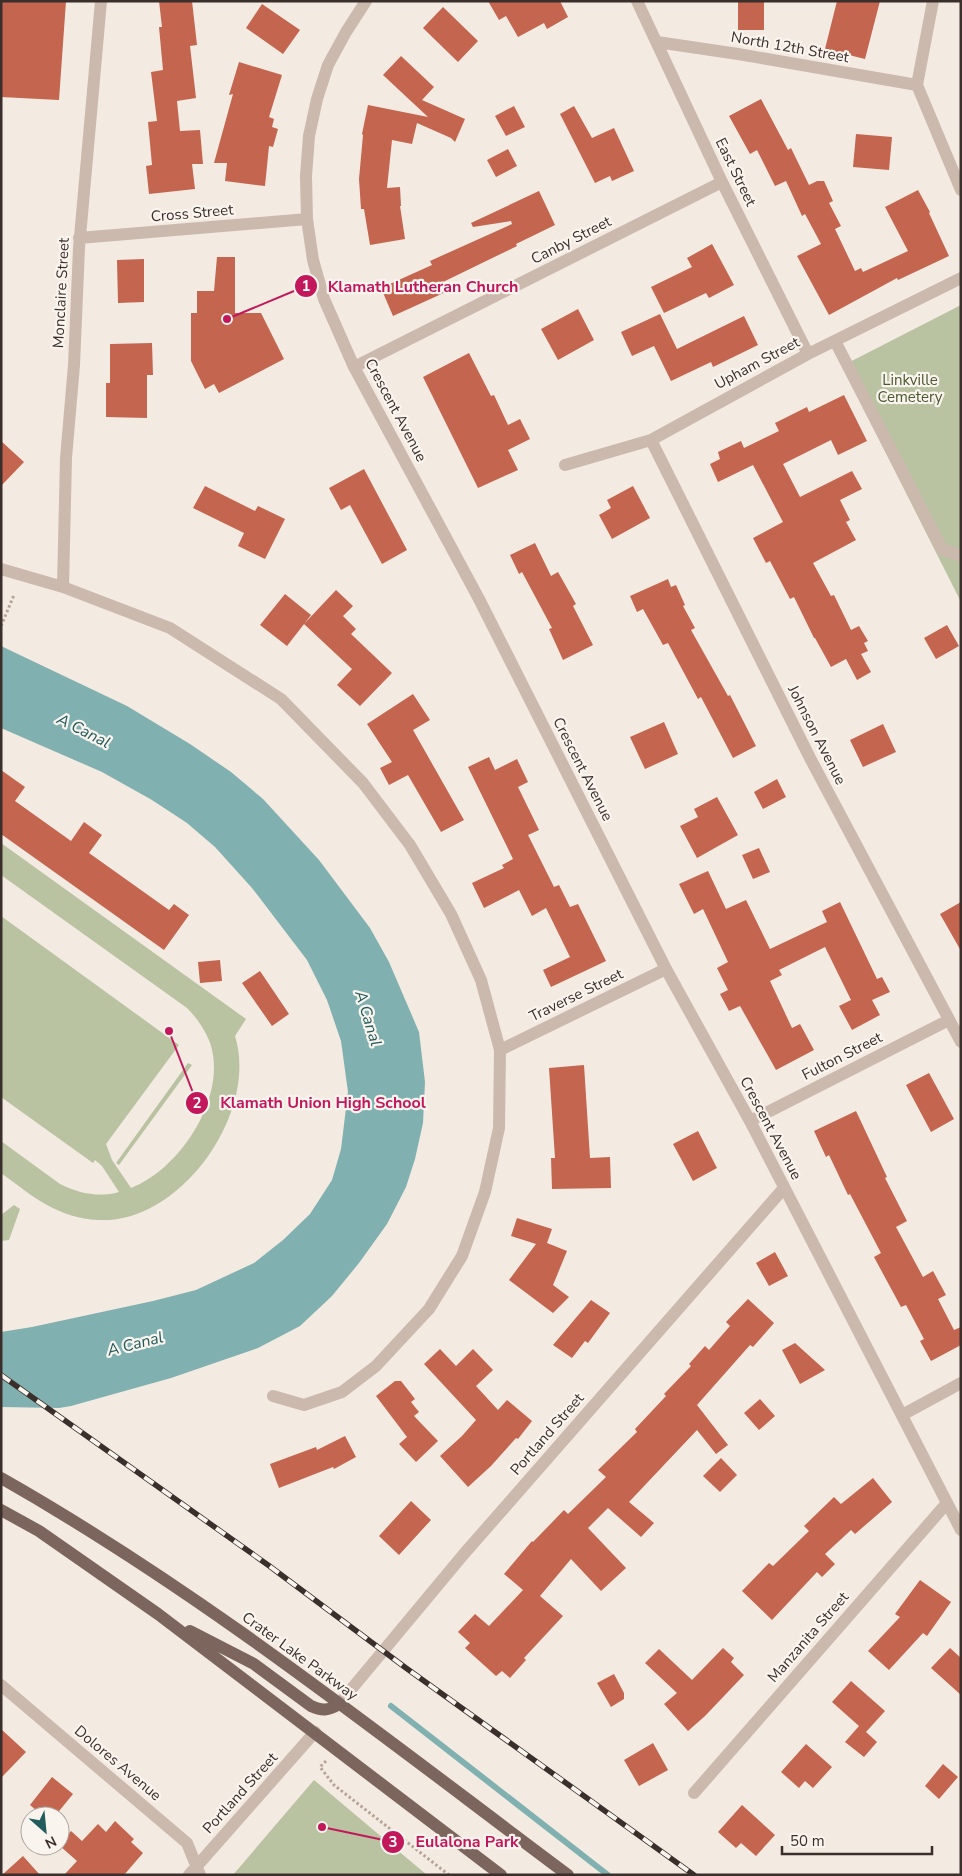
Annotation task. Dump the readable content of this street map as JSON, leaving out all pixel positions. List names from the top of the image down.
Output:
{
  "streets": {
    "main road": ["Crater Lake Parkway"],
    "street": [
      "North 12th Street",
      "East Street",
      "Cross Street",
      "Canby Street",
      "Monclaire Street",
      "Upham Street",
      "Crescent Avenue",
      "Johnson Avenue",
      "Traverse Street",
      "Fulton Street",
      "Portland Street",
      "Manzanita Street",
      "Dolores Avenue"
    ]
  },
  "crossings": [
    ["North 12th Street", "East Street"],
    ["East Street", "Canby Street"],
    ["East Street", "Upham Street"],
    ["Cross Street", "Monclaire Street"],
    ["Cross Street", "Crescent Avenue"],
    ["Canby Street", "Crescent Avenue"],
    ["Upham Street", "Johnson Avenue"],
    ["Crescent Avenue", "Traverse Street"],
    ["Crescent Avenue", "Fulton Street"],
    ["Crescent Avenue", "Portland Street"],
    ["Crescent Avenue", "Manzanita Street"],
    ["Johnson Avenue", "Fulton Street"],
    ["Portland Street", "Crater Lake Parkway"],
    ["Portland Street", "Dolores Avenue"]
  ],
  "water": ["A Canal"],
  "parks": ["Linkville Cemetery"],
  "places": ["Klamath Lutheran Church", "Klamath Union High School", "Eulalona Park"],
  "scale_bar": "50 m",
  "north": "bottom right"
}
